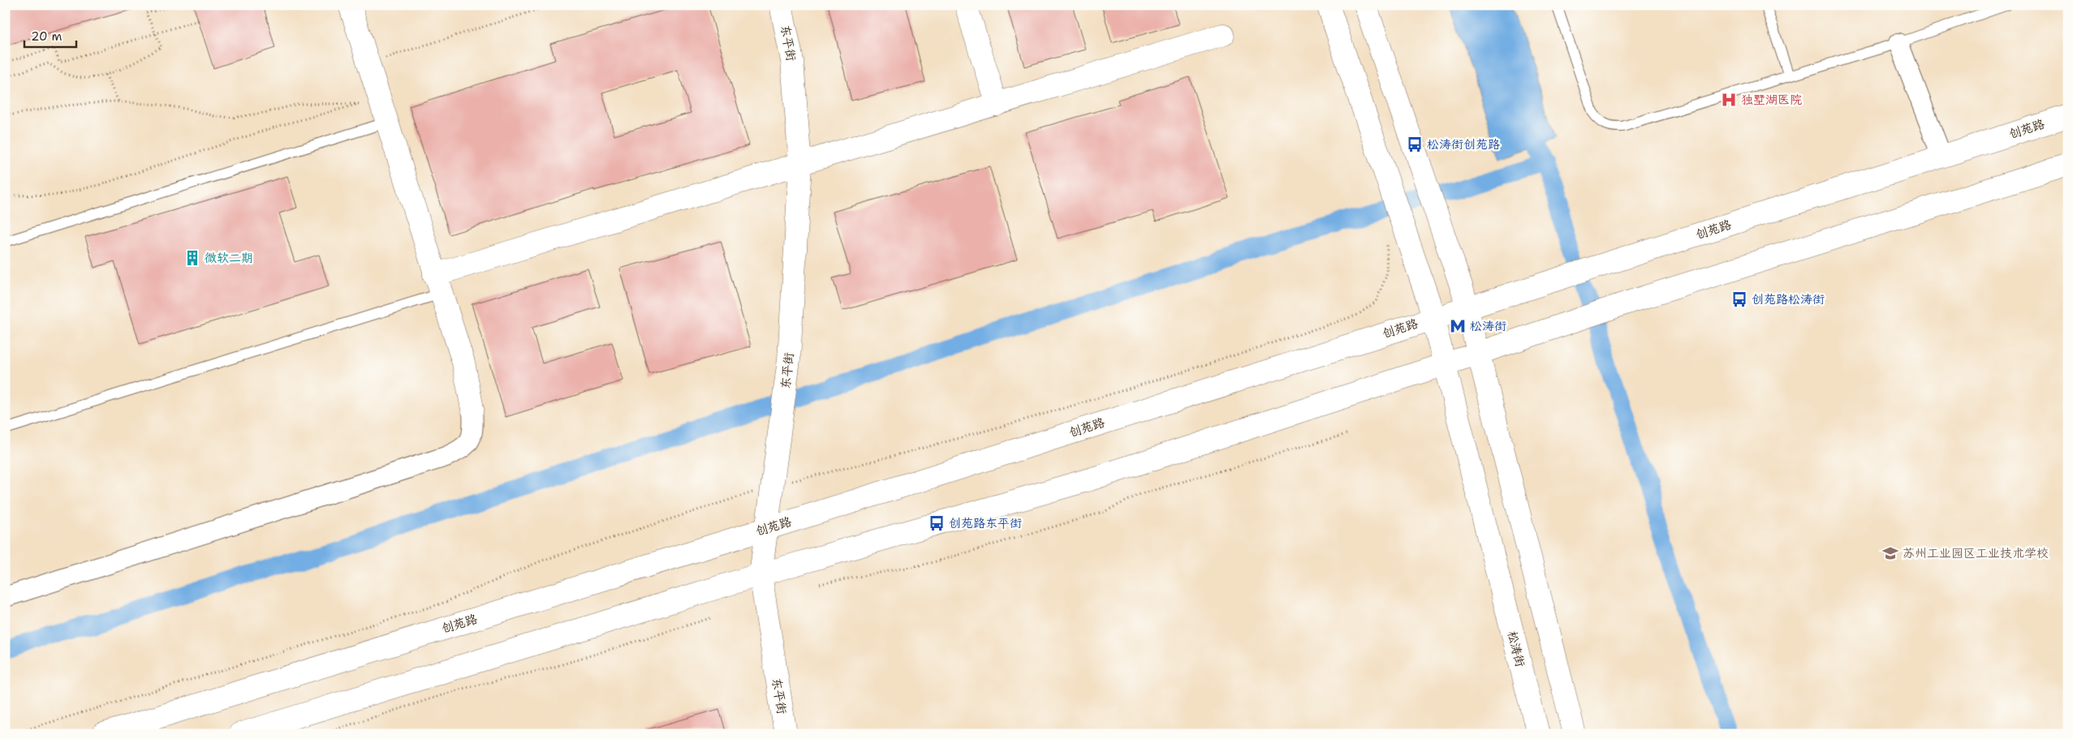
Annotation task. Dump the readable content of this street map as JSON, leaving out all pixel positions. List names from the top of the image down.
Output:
{
  "streets": {
    "main road": ["东平街", "创苑路", "松涛街"]
  },
  "crossings": [
    ["东平街", "创苑路"],
    ["创苑路", "松涛街"]
  ],
  "places": {
    "hospital": ["独墅湖医院"],
    "bus stop": ["松涛街创苑路", "创苑路松涛街", "创苑路东平街"],
    "building": ["微软二期"],
    "metro station": ["松涛街"],
    "school or university": ["苏州工业园区工业技术学校"]
  },
  "scale_bar": "20 m"
}
